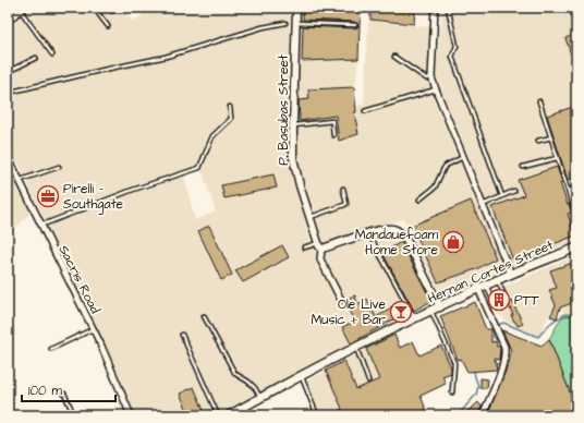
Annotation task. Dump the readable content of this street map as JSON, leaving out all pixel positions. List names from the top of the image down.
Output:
{
  "streets": {
    "main road": ["Hernan Cortes Street"],
    "street": ["P. Basubas Street", "Sacris Road"]
  },
  "places": {
    "office": ["Pirelli - Southgate"],
    "shop": ["Mandauefoam Home Store"],
    "building": ["PTT"],
    "bar": ["Ole Live Music + Bar"]
  },
  "scale_bar": "100 m"
}
